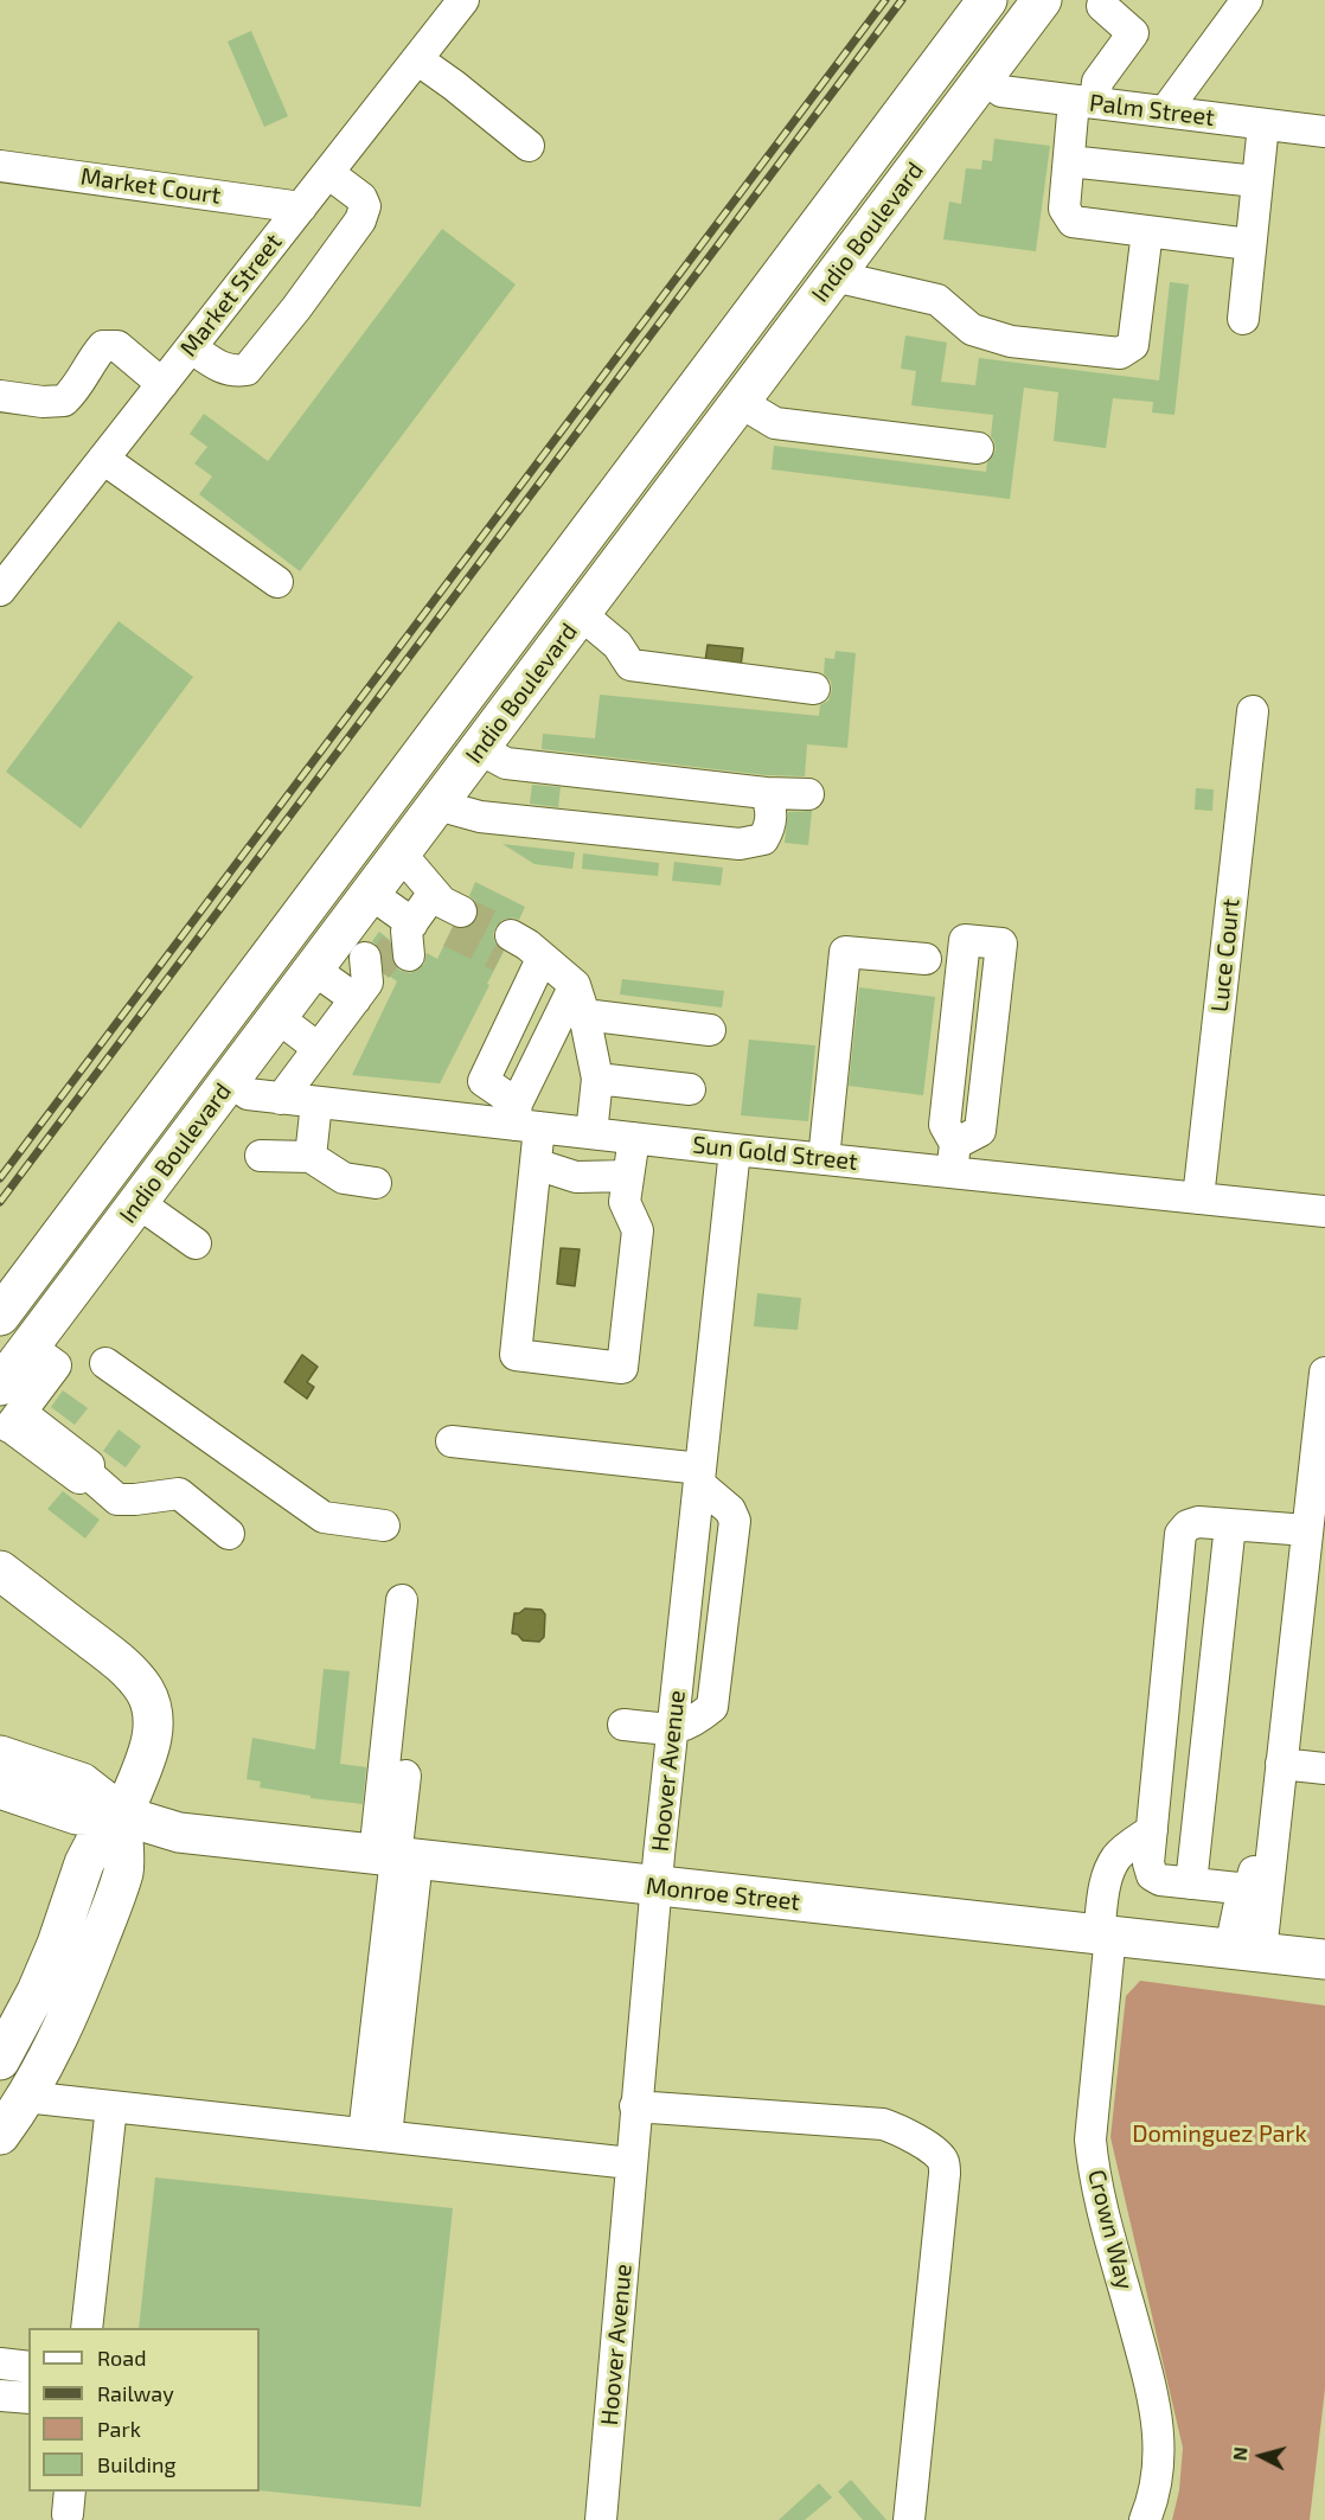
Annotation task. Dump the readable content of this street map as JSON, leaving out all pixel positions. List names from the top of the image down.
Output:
{
  "streets": {
    "main road": ["Indio Boulevard", "Monroe Street"],
    "street": [
      "Palm Street",
      "Market Court",
      "Market Street",
      "Luce Court",
      "Sun Gold Street",
      "Hoover Avenue",
      "Crown Way"
    ]
  },
  "crossings": [
    ["Palm Street", "Indio Boulevard"],
    ["Market Court", "Market Street"],
    ["Indio Boulevard", "Sun Gold Street"],
    ["Luce Court", "Sun Gold Street"],
    ["Sun Gold Street", "Hoover Avenue"],
    ["Hoover Avenue", "Monroe Street"],
    ["Monroe Street", "Crown Way"]
  ],
  "parks": ["Dominguez Park"],
  "legend": [
    "Road",
    "Railway",
    "Park",
    "Building"
  ],
  "north": "left"
}
